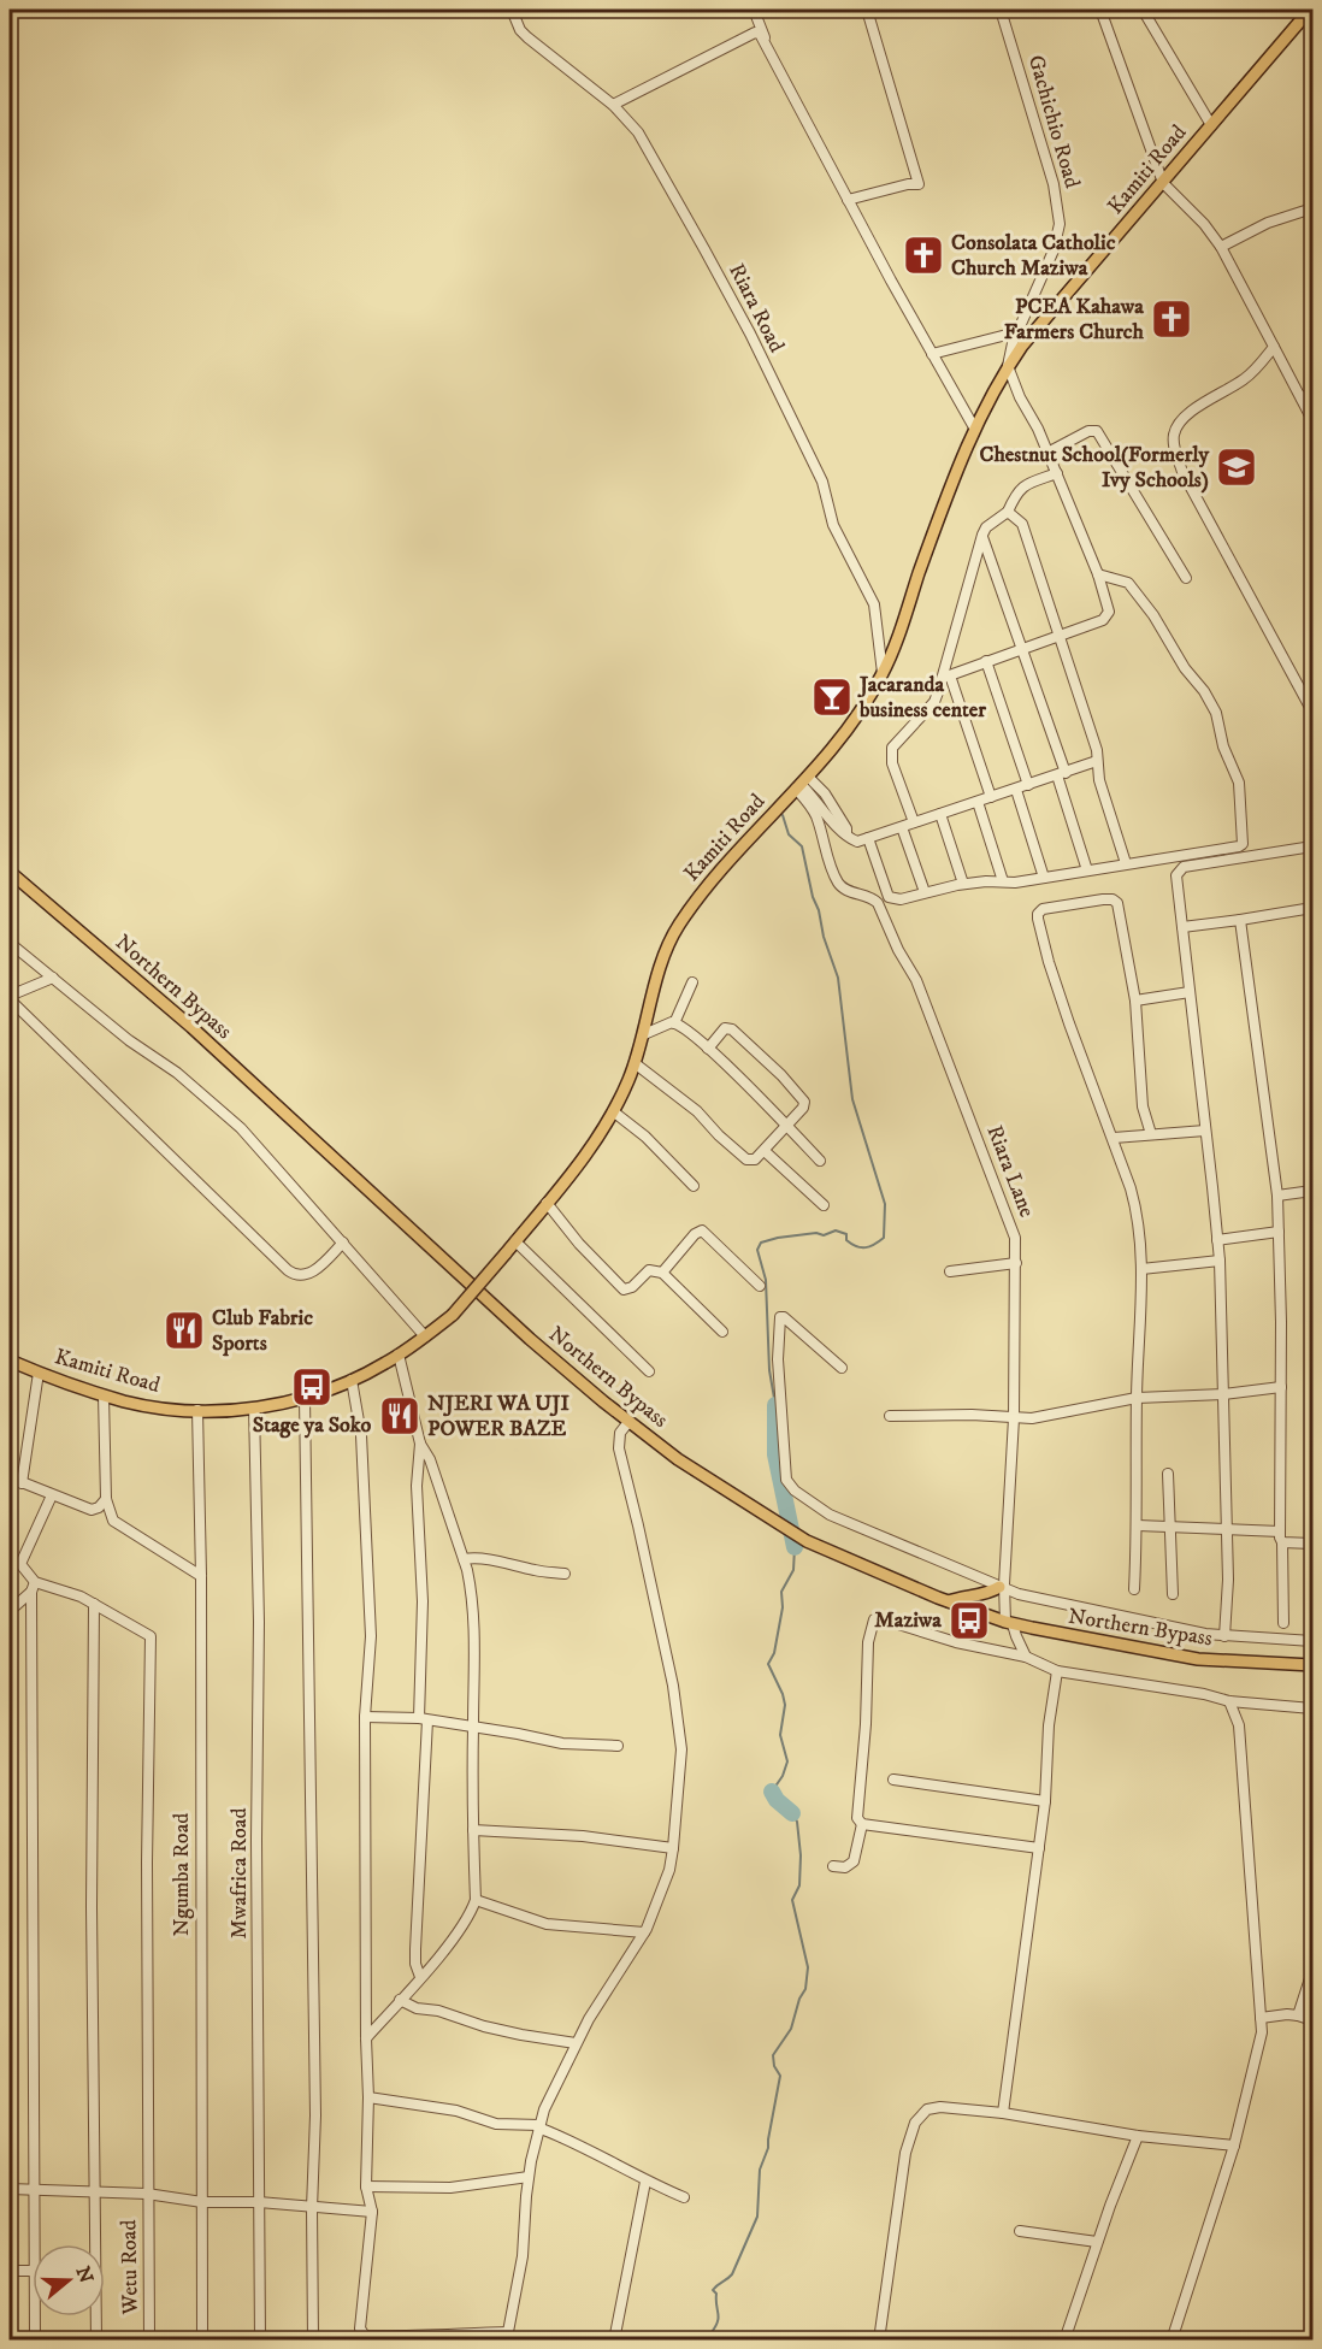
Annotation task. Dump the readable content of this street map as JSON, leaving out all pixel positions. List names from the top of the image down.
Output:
{
  "streets": {
    "main road": ["Kamiti Road", "Northern Bypass"],
    "street": [
      "Gachichio Road",
      "Riara Road",
      "Riara Lane",
      "Mwafrica Road",
      "Ngumba Road",
      "Wetu Road"
    ]
  },
  "crossings": [
    ["Gachichio Road", "Kamiti Road"],
    ["Kamiti Road", "Riara Road"],
    ["Kamiti Road", "Riara Lane"],
    ["Kamiti Road", "Mwafrica Road"],
    ["Kamiti Road", "Ngumba Road"],
    ["Northern Bypass", "Riara Lane"]
  ],
  "places": {
    "church": ["Consolata Catholic Church Maziwa", "PCEA Kahawa Farmers Church"],
    "school or university": ["Chestnut School(Formerly Ivy Schools)"],
    "bar": ["Jacaranda business center"],
    "restaurant": ["Club Fabric Sports", "NJERI WA UJI POWER BAZE"],
    "bus stop": ["Stage ya Soko", "Maziwa"]
  },
  "north": "right"
}
